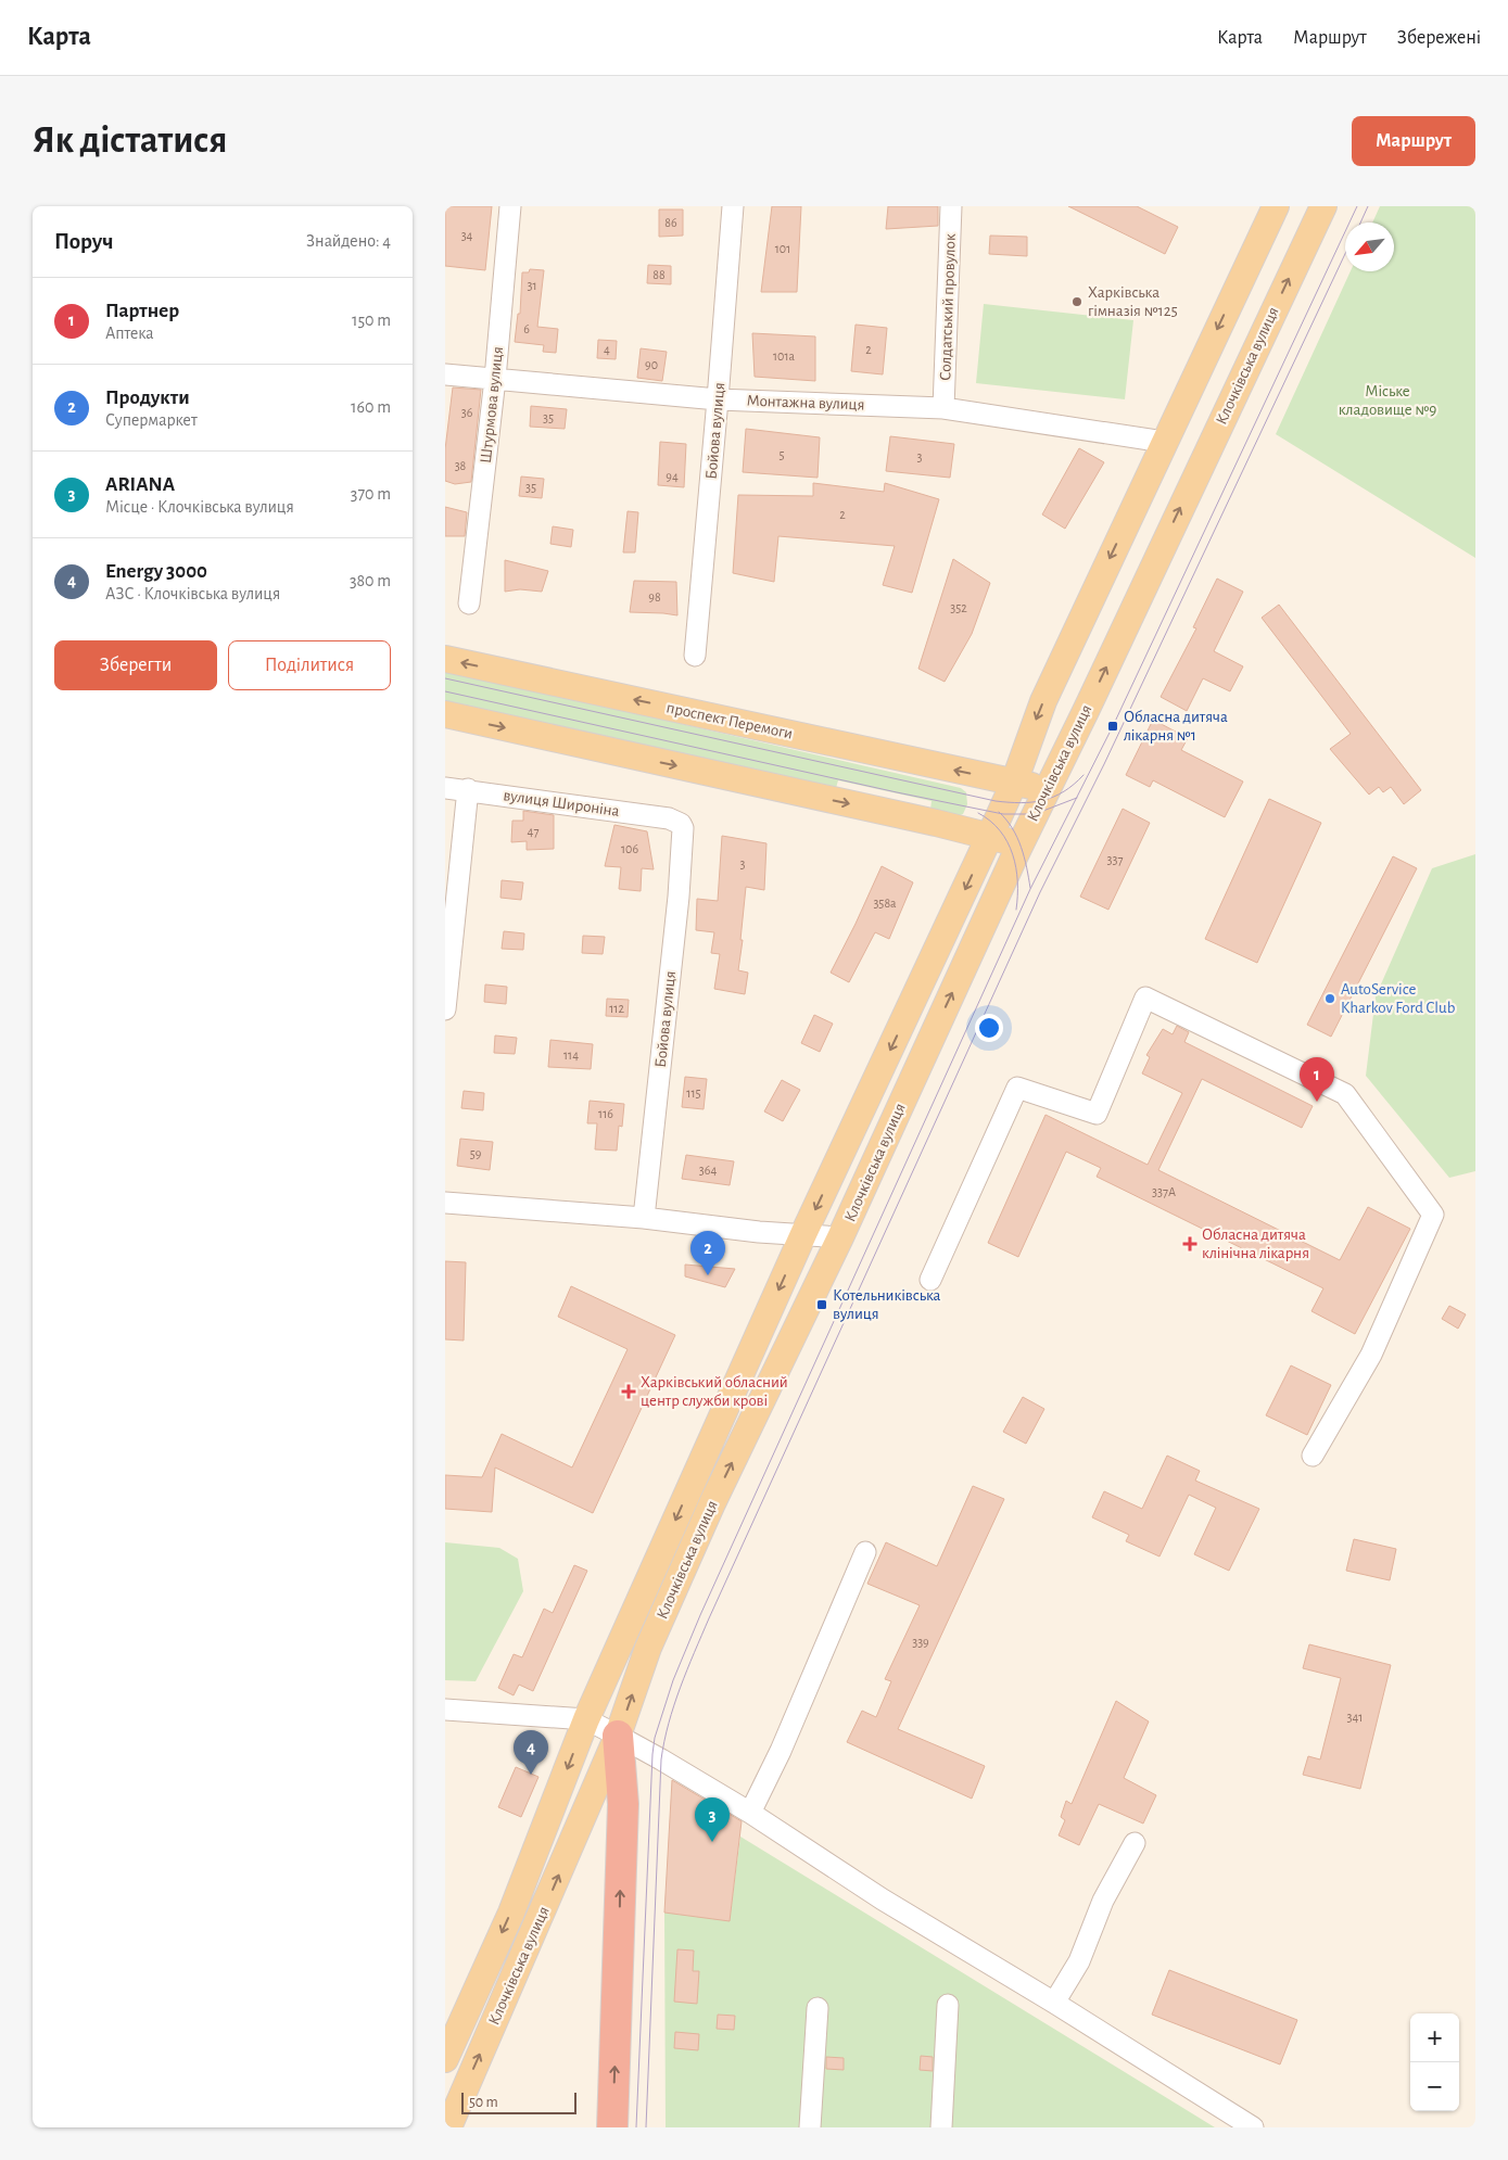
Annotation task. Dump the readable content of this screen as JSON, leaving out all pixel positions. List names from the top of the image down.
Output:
{
  "streets": {
    "main road": ["Клочківська вулиця", "проспект Перемоги"],
    "street": [
      "Солдатський провулок",
      "Монтажна вулиця",
      "Штурмова вулиця",
      "Бойова вулиця",
      "вулиця Широніна"
    ]
  },
  "crossings": [
    ["Солдатський провулок", "Монтажна вулиця"],
    ["Клочківська вулиця", "Монтажна вулиця"],
    ["Клочківська вулиця", "проспект Перемоги"],
    ["Монтажна вулиця", "Штурмова вулиця"],
    ["Монтажна вулиця", "Бойова вулиця"],
    ["Бойова вулиця", "вулиця Широніна"]
  ],
  "parks": ["Міське кладовище №9"],
  "places": {
    "other": ["Харківська гімназія №125", "AutoService Kharkov Ford Club"],
    "transit": ["Обласна дитяча лікарня №1", "Котельниківська вулиця"],
    "health": ["Обласна дитяча клінічна лікарня", "Харківський обласний центр служби крові"]
  },
  "house_numbers": [
    "86",
    "34",
    "101",
    "88",
    "31",
    "6",
    "4",
    "2",
    "101а",
    "90",
    "36",
    "35",
    "5",
    "3",
    "38",
    "94",
    "35",
    "2",
    "98",
    "352",
    "47",
    "106",
    "337",
    "3",
    "358а",
    "112",
    "114",
    "115",
    "116",
    "59",
    "364",
    "337А",
    "339",
    "341"
  ],
  "scale_bar": "50 m",
  "north": "bottom left",
  "page": {
    "header": "Карта",
    "nav": ["Карта", "Маршрут", "Збережені"],
    "buttons": [
      "Маршрут",
      ["Зберегти", "Поділитися"]
    ],
    "title": "Як дістатися",
    "heading": ["Поруч", "Знайдено: 4"],
    "list": [
      {
        "mark": "1",
        "name": "Партнер",
        "note": "Аптека",
        "value": "150 m"
      },
      {
        "mark": "2",
        "name": "Продукти",
        "note": "Супермаркет",
        "value": "160 m"
      },
      {
        "mark": "3",
        "name": "ARIANA",
        "note": "Місце · Клочківська вулиця",
        "value": "370 m"
      },
      {
        "mark": "4",
        "name": "Energy 3000",
        "note": "АЗС · Клочківська вулиця",
        "value": "380 m"
      }
    ],
    "pins": [
      "1",
      "2",
      "4",
      "3"
    ],
    "map_buttons": ["+", "−"],
    "scale": "50 m"
  }
}
